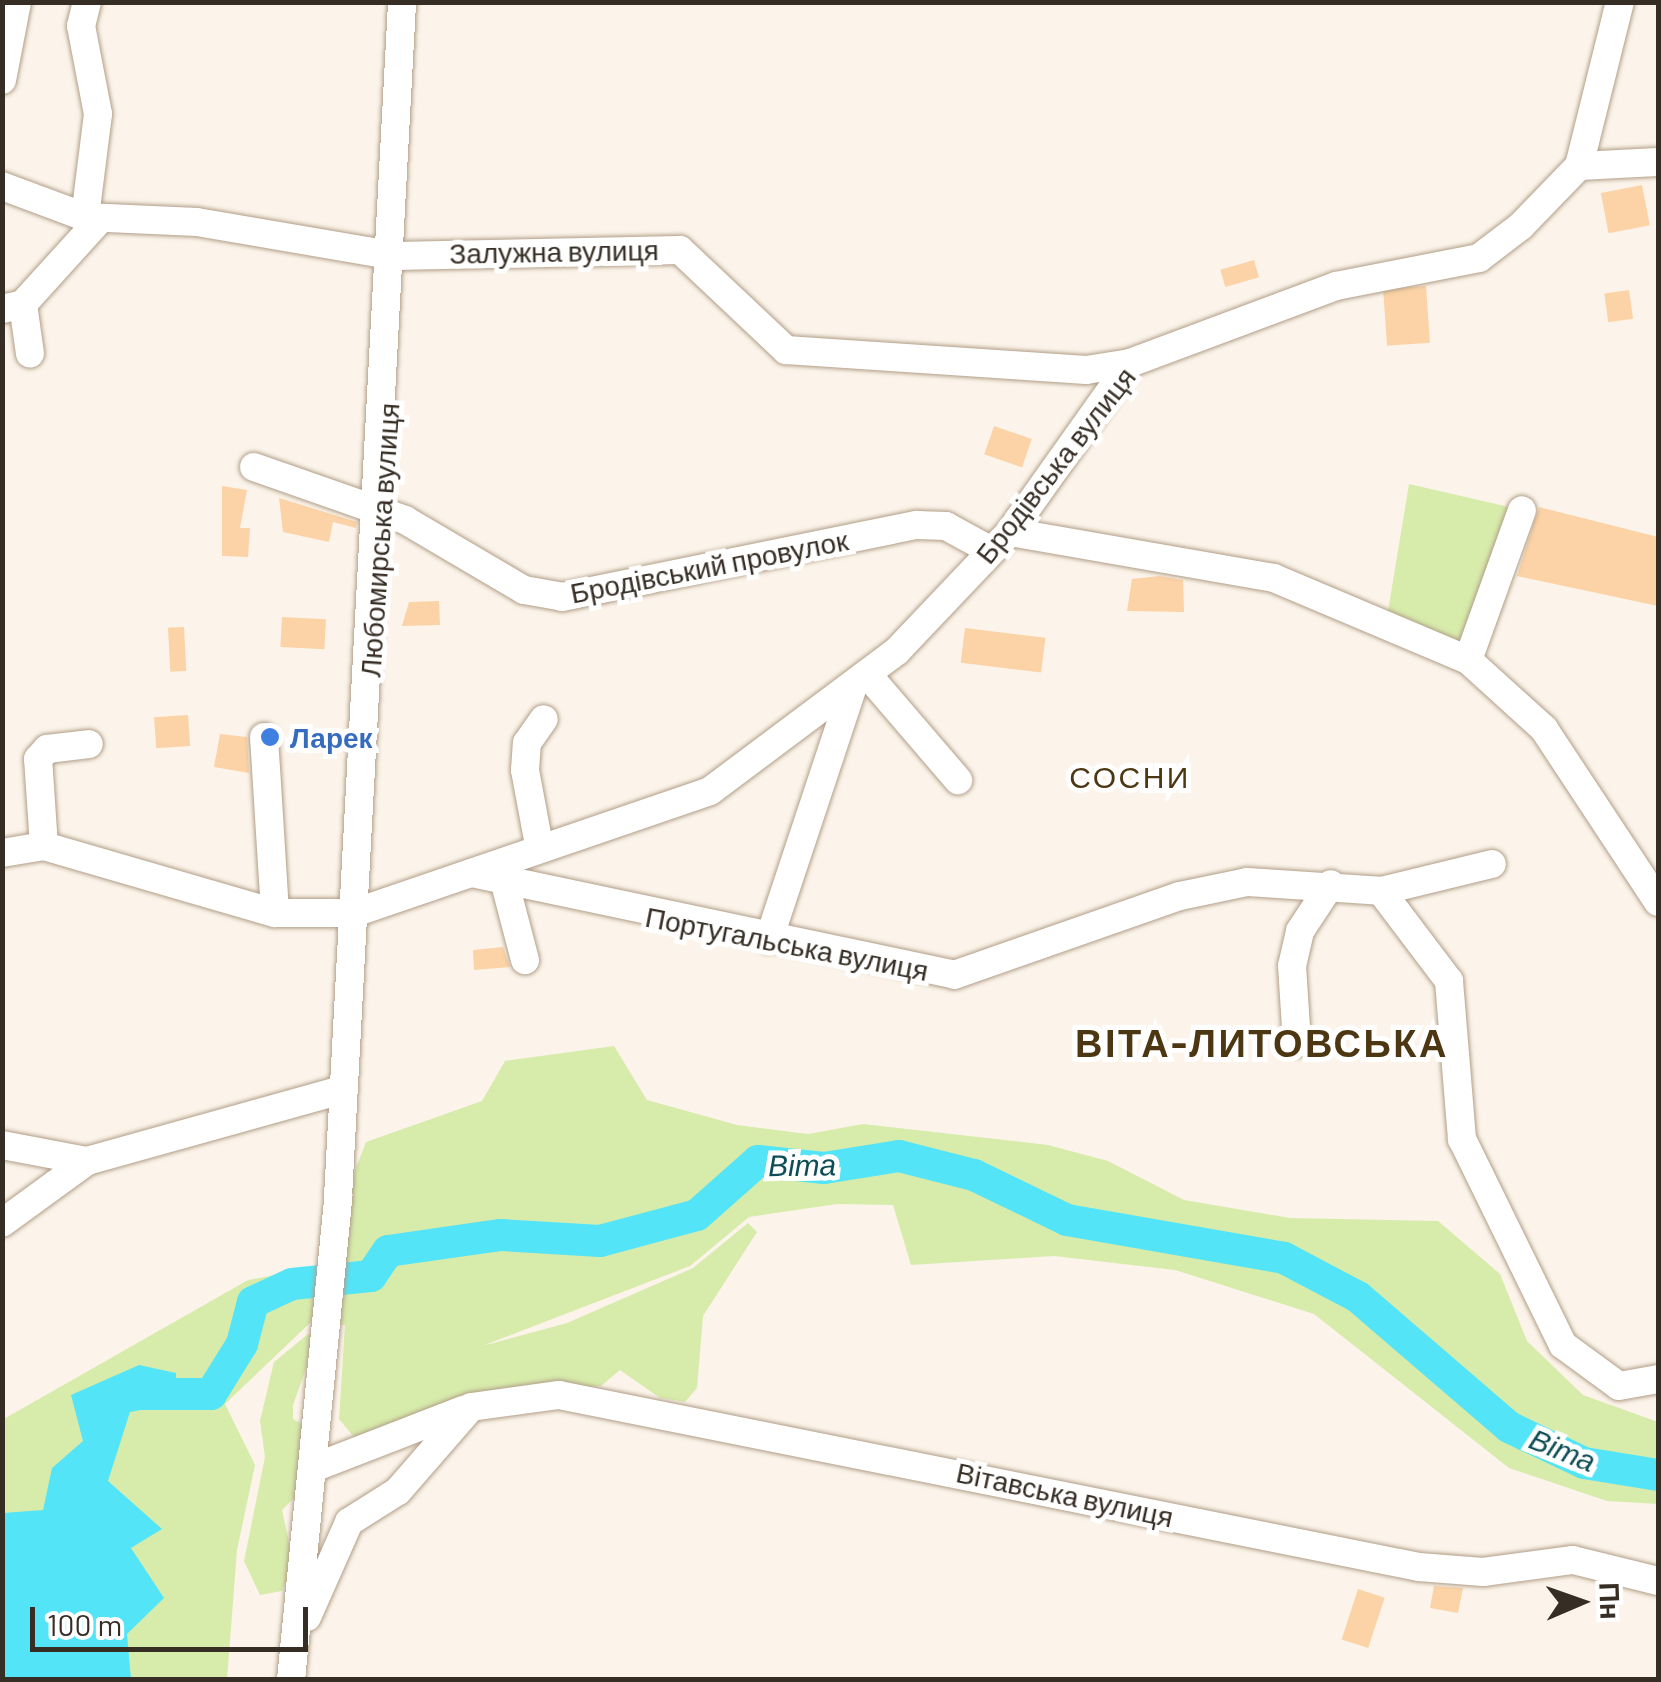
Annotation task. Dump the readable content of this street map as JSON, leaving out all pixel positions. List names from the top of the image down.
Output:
{
  "streets": {
    "street": [
      "Залужна вулиця",
      "Бродівська вулиця",
      "Любомирська вулиця",
      "Бродівський провулок",
      "Португальська вулиця",
      "Вітавська вулиця"
    ]
  },
  "crossings": [
    ["Залужна вулиця", "Бродівська вулиця"],
    ["Залужна вулиця", "Любомирська вулиця"],
    ["Бродівська вулиця", "Любомирська вулиця"],
    ["Бродівська вулиця", "Бродівський провулок"],
    ["Бродівська вулиця", "Португальська вулиця"],
    ["Любомирська вулиця", "Бродівський провулок"],
    ["Любомирська вулиця", "Вітавська вулиця"]
  ],
  "districts": ["СОСНИ", "ВІТА-ЛИТОВСЬКА"],
  "water": ["Віта"],
  "places": ["Ларек"],
  "scale_bar": "100 m",
  "north": "right"
}
